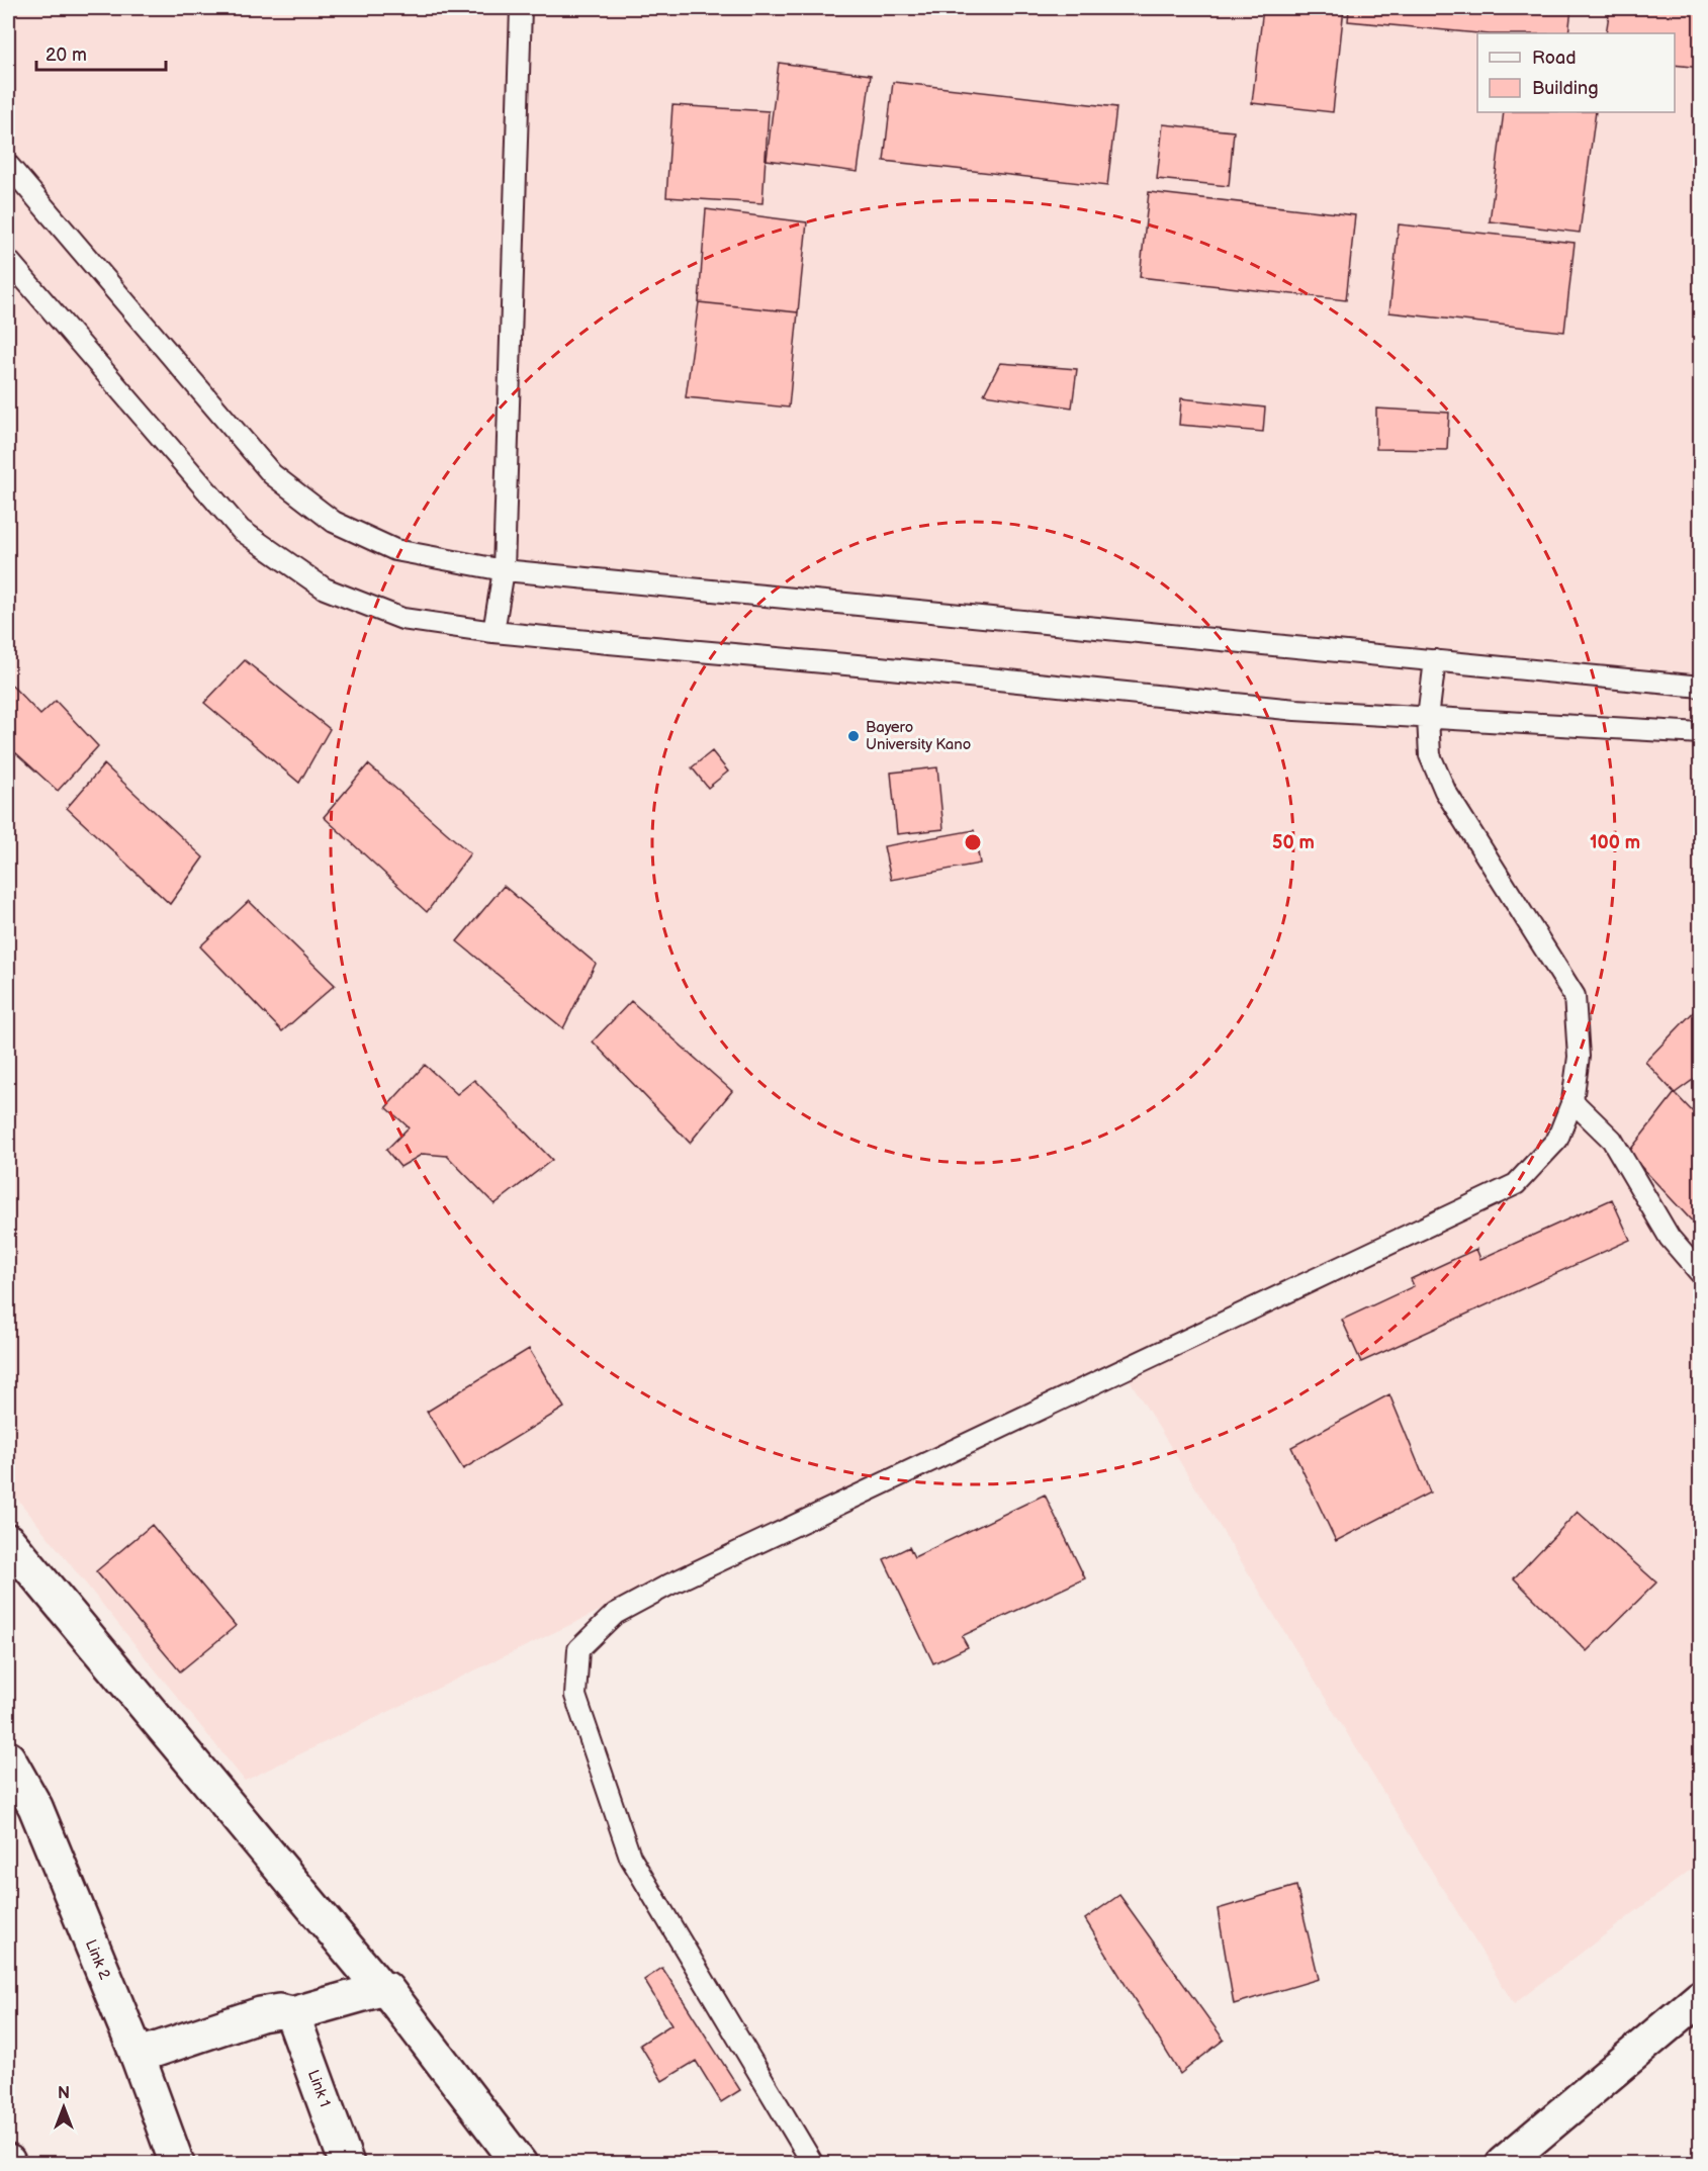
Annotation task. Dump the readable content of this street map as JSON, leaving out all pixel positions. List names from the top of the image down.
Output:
{
  "streets": {
    "street": ["Link 2", "Link 1"]
  },
  "places": ["Bayero University Kano"],
  "legend": ["Road", "Building"],
  "scale_bar": "20 m",
  "north": "top",
  "rings": ["50 m", "100 m"]
}
